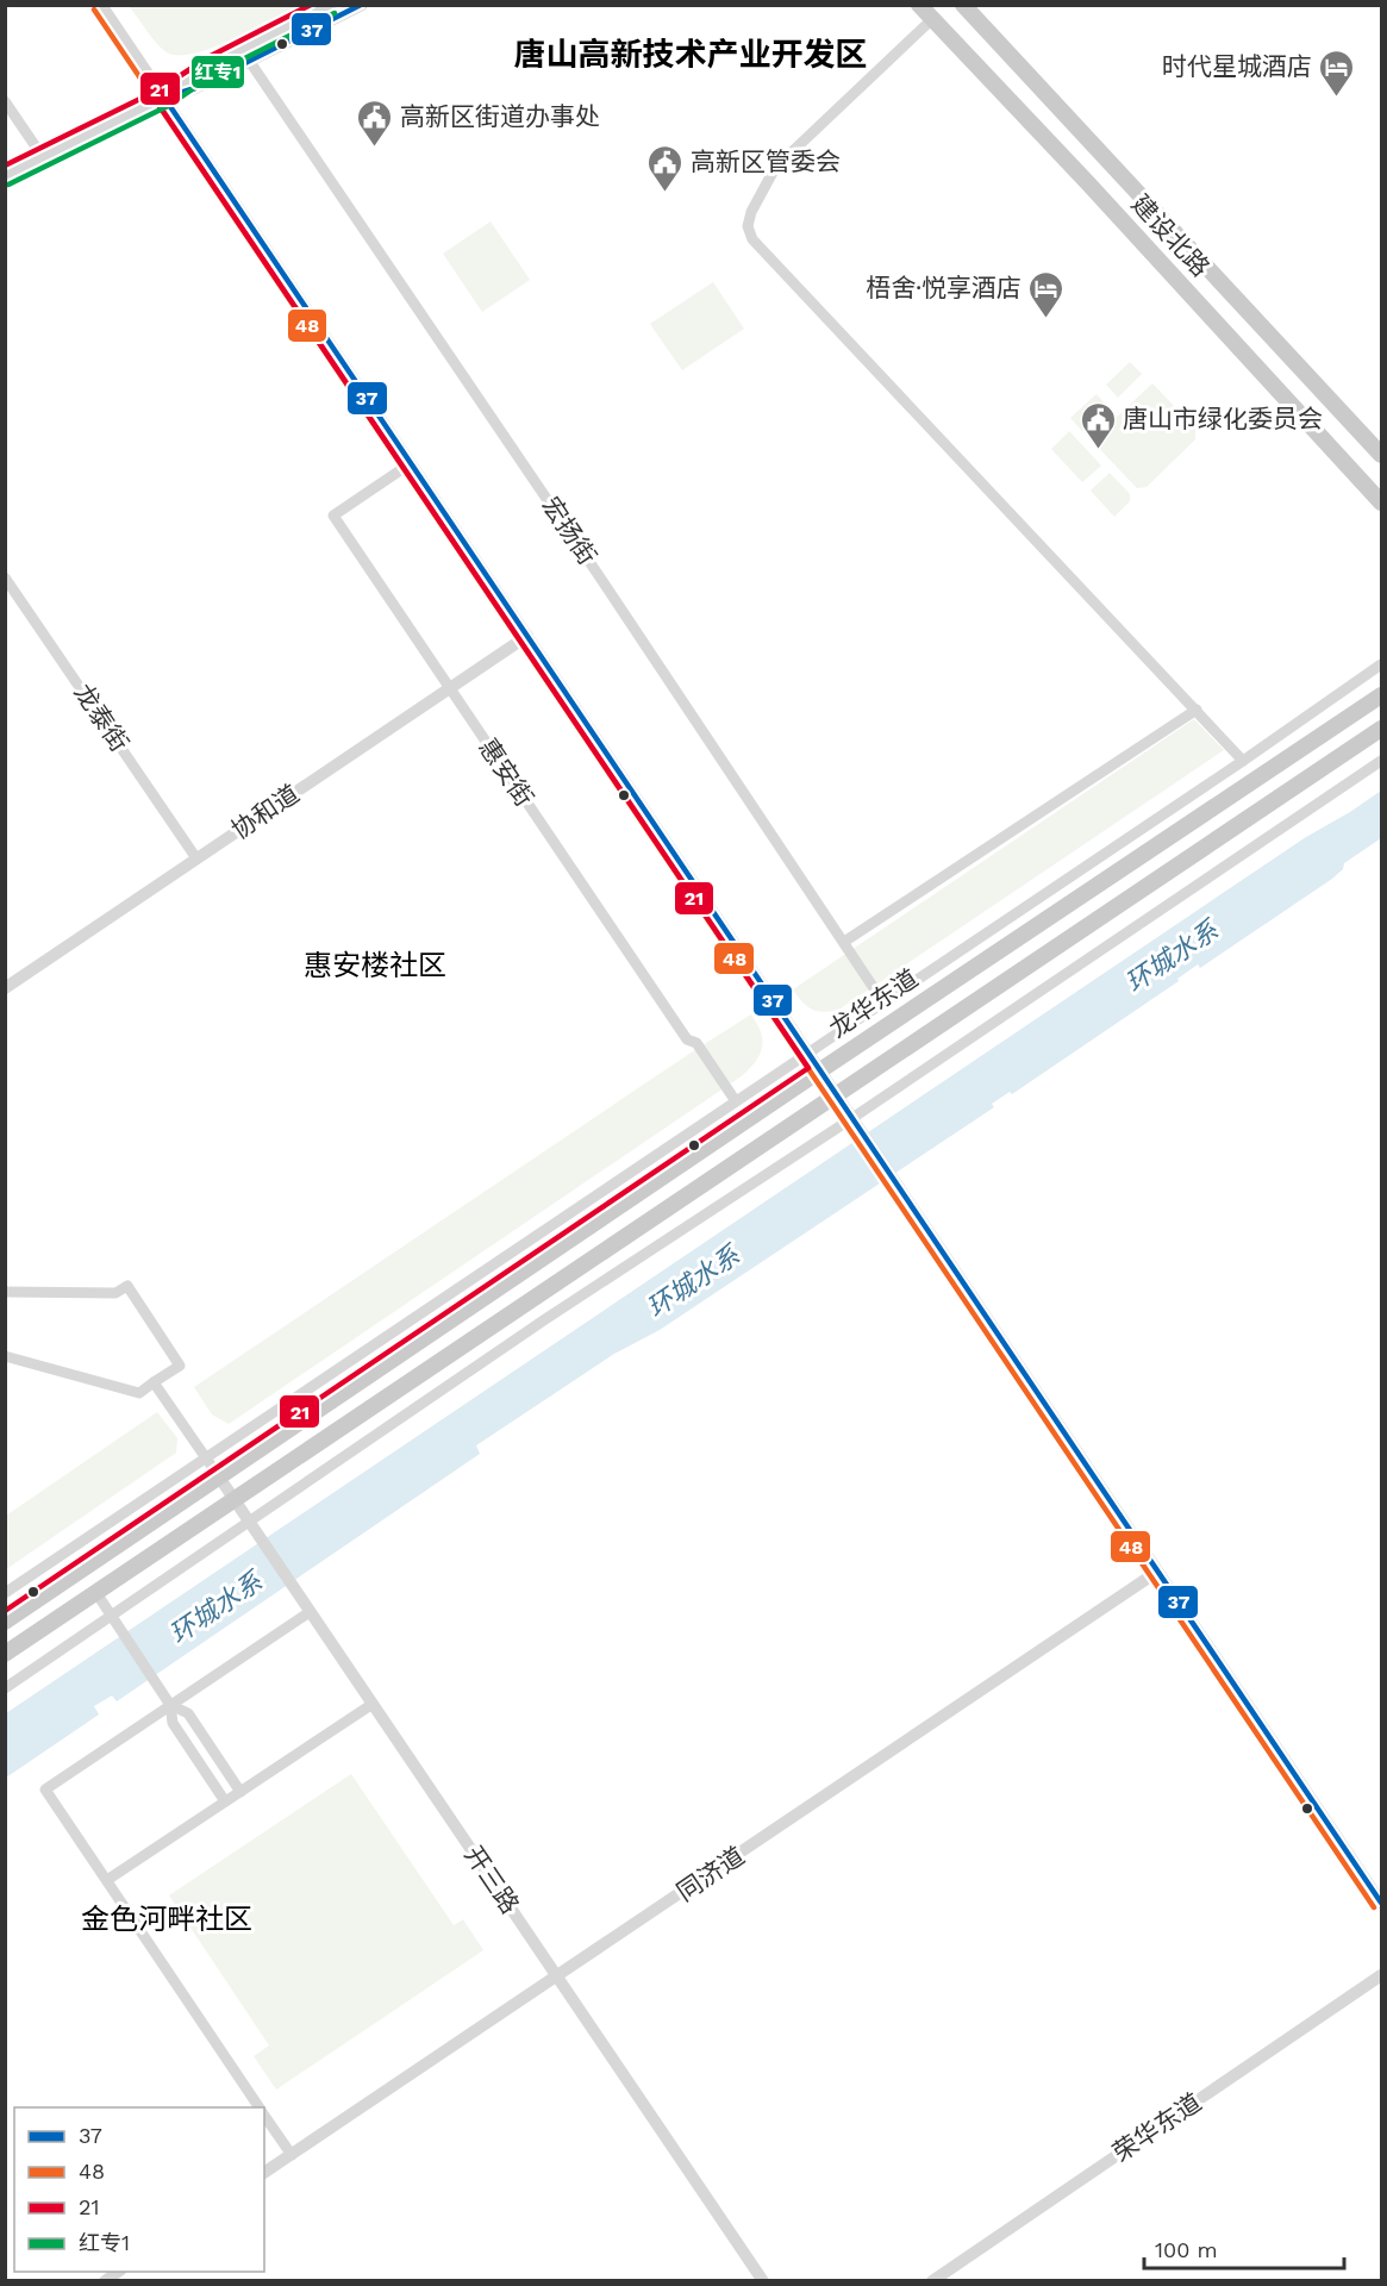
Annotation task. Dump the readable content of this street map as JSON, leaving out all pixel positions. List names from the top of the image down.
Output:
{
  "streets": {
    "main road": ["建设北路", "龙华东道"],
    "street": [
      "宏扬街",
      "龙泰街",
      "惠安街",
      "协和道",
      "同济道",
      "开三路",
      "荣华东道"
    ]
  },
  "crossings": [
    ["龙泰街", "协和道"],
    ["惠安街", "协和道"],
    ["龙华东道", "开三路"],
    ["同济道", "开三路"]
  ],
  "districts": ["唐山高新技术产业开发区", "惠安楼社区", "金色河畔社区"],
  "water": ["环城水系"],
  "places": {
    "hotel": ["时代星城酒店", "梧舍·悦享酒店"],
    "public building": ["高新区街道办事处", "高新区管委会", "唐山市绿化委员会"]
  },
  "lines": [
    "transit line 37",
    "transit line 21",
    "transit line 48",
    "transit line 红专1"
  ],
  "legend": [
    "37",
    "48",
    "21",
    "红专1"
  ],
  "scale_bar": "100 m"
}
